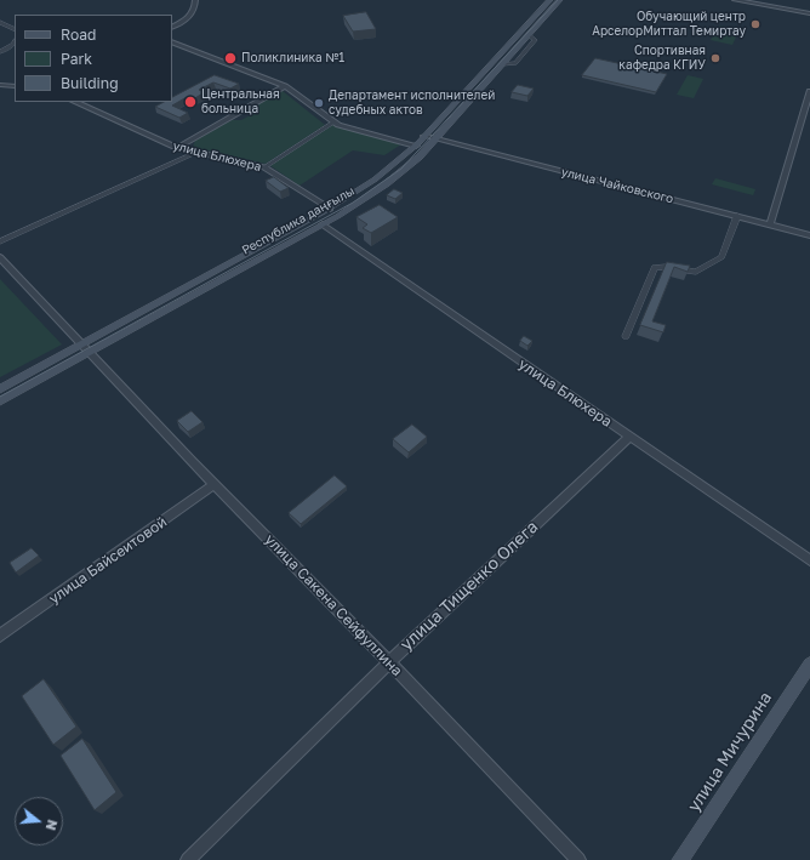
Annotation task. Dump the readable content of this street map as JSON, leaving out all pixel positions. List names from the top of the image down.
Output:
{
  "streets": {
    "main road": ["Республика даңғылы", "улица Мичурина"],
    "street": [
      "улица Блюхера",
      "улица Чайковского",
      "улица Байсеитовой",
      "улица Тищенко Олега",
      "улица Сакена Сейфуллина"
    ]
  },
  "crossings": [
    ["улица Блюхера", "Республика даңғылы"],
    ["улица Блюхера", "улица Тищенко Олега"],
    ["улица Чайковского", "Республика даңғылы"],
    ["Республика даңғылы", "улица Сакена Сейфуллина"],
    ["улица Байсеитовой", "улица Сакена Сейфуллина"],
    ["улица Тищенко Олега", "улица Сакена Сейфуллина"]
  ],
  "places": [
    "Обучающий центр АрселорМиттал Темиртау",
    "Поликлиника №1",
    "Спортивная кафедра КГИУ",
    "Центральная больница",
    "Департамент исполнителей судебных актов"
  ],
  "legend": ["Road", "Park", "Building"],
  "north": "right"
}
